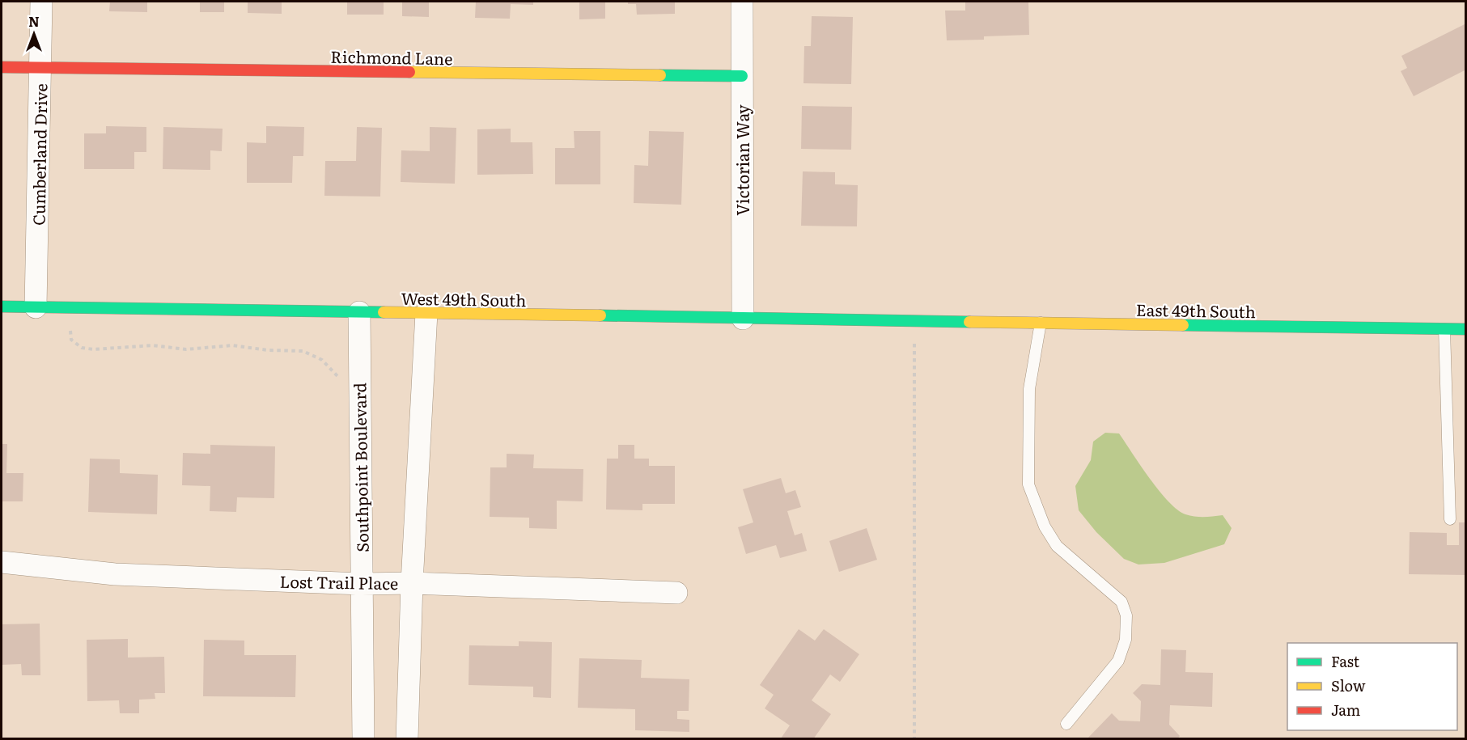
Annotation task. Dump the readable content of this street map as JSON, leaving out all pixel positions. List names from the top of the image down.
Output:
{
  "streets": {
    "street": [
      "Richmond Lane",
      "Cumberland Drive",
      "Victorian Way",
      "West 49th South",
      "East 49th South",
      "Southpoint Boulevard",
      "Lost Trail Place"
    ]
  },
  "crossings": [
    ["Richmond Lane", "Cumberland Drive"],
    ["Richmond Lane", "Victorian Way"],
    ["Cumberland Drive", "West 49th South"],
    ["Victorian Way", "West 49th South"],
    ["West 49th South", "East 49th South"],
    ["West 49th South", "Southpoint Boulevard"],
    ["Southpoint Boulevard", "Lost Trail Place"]
  ],
  "legend": ["Fast", "Slow", "Jam"],
  "north": "top"
}
